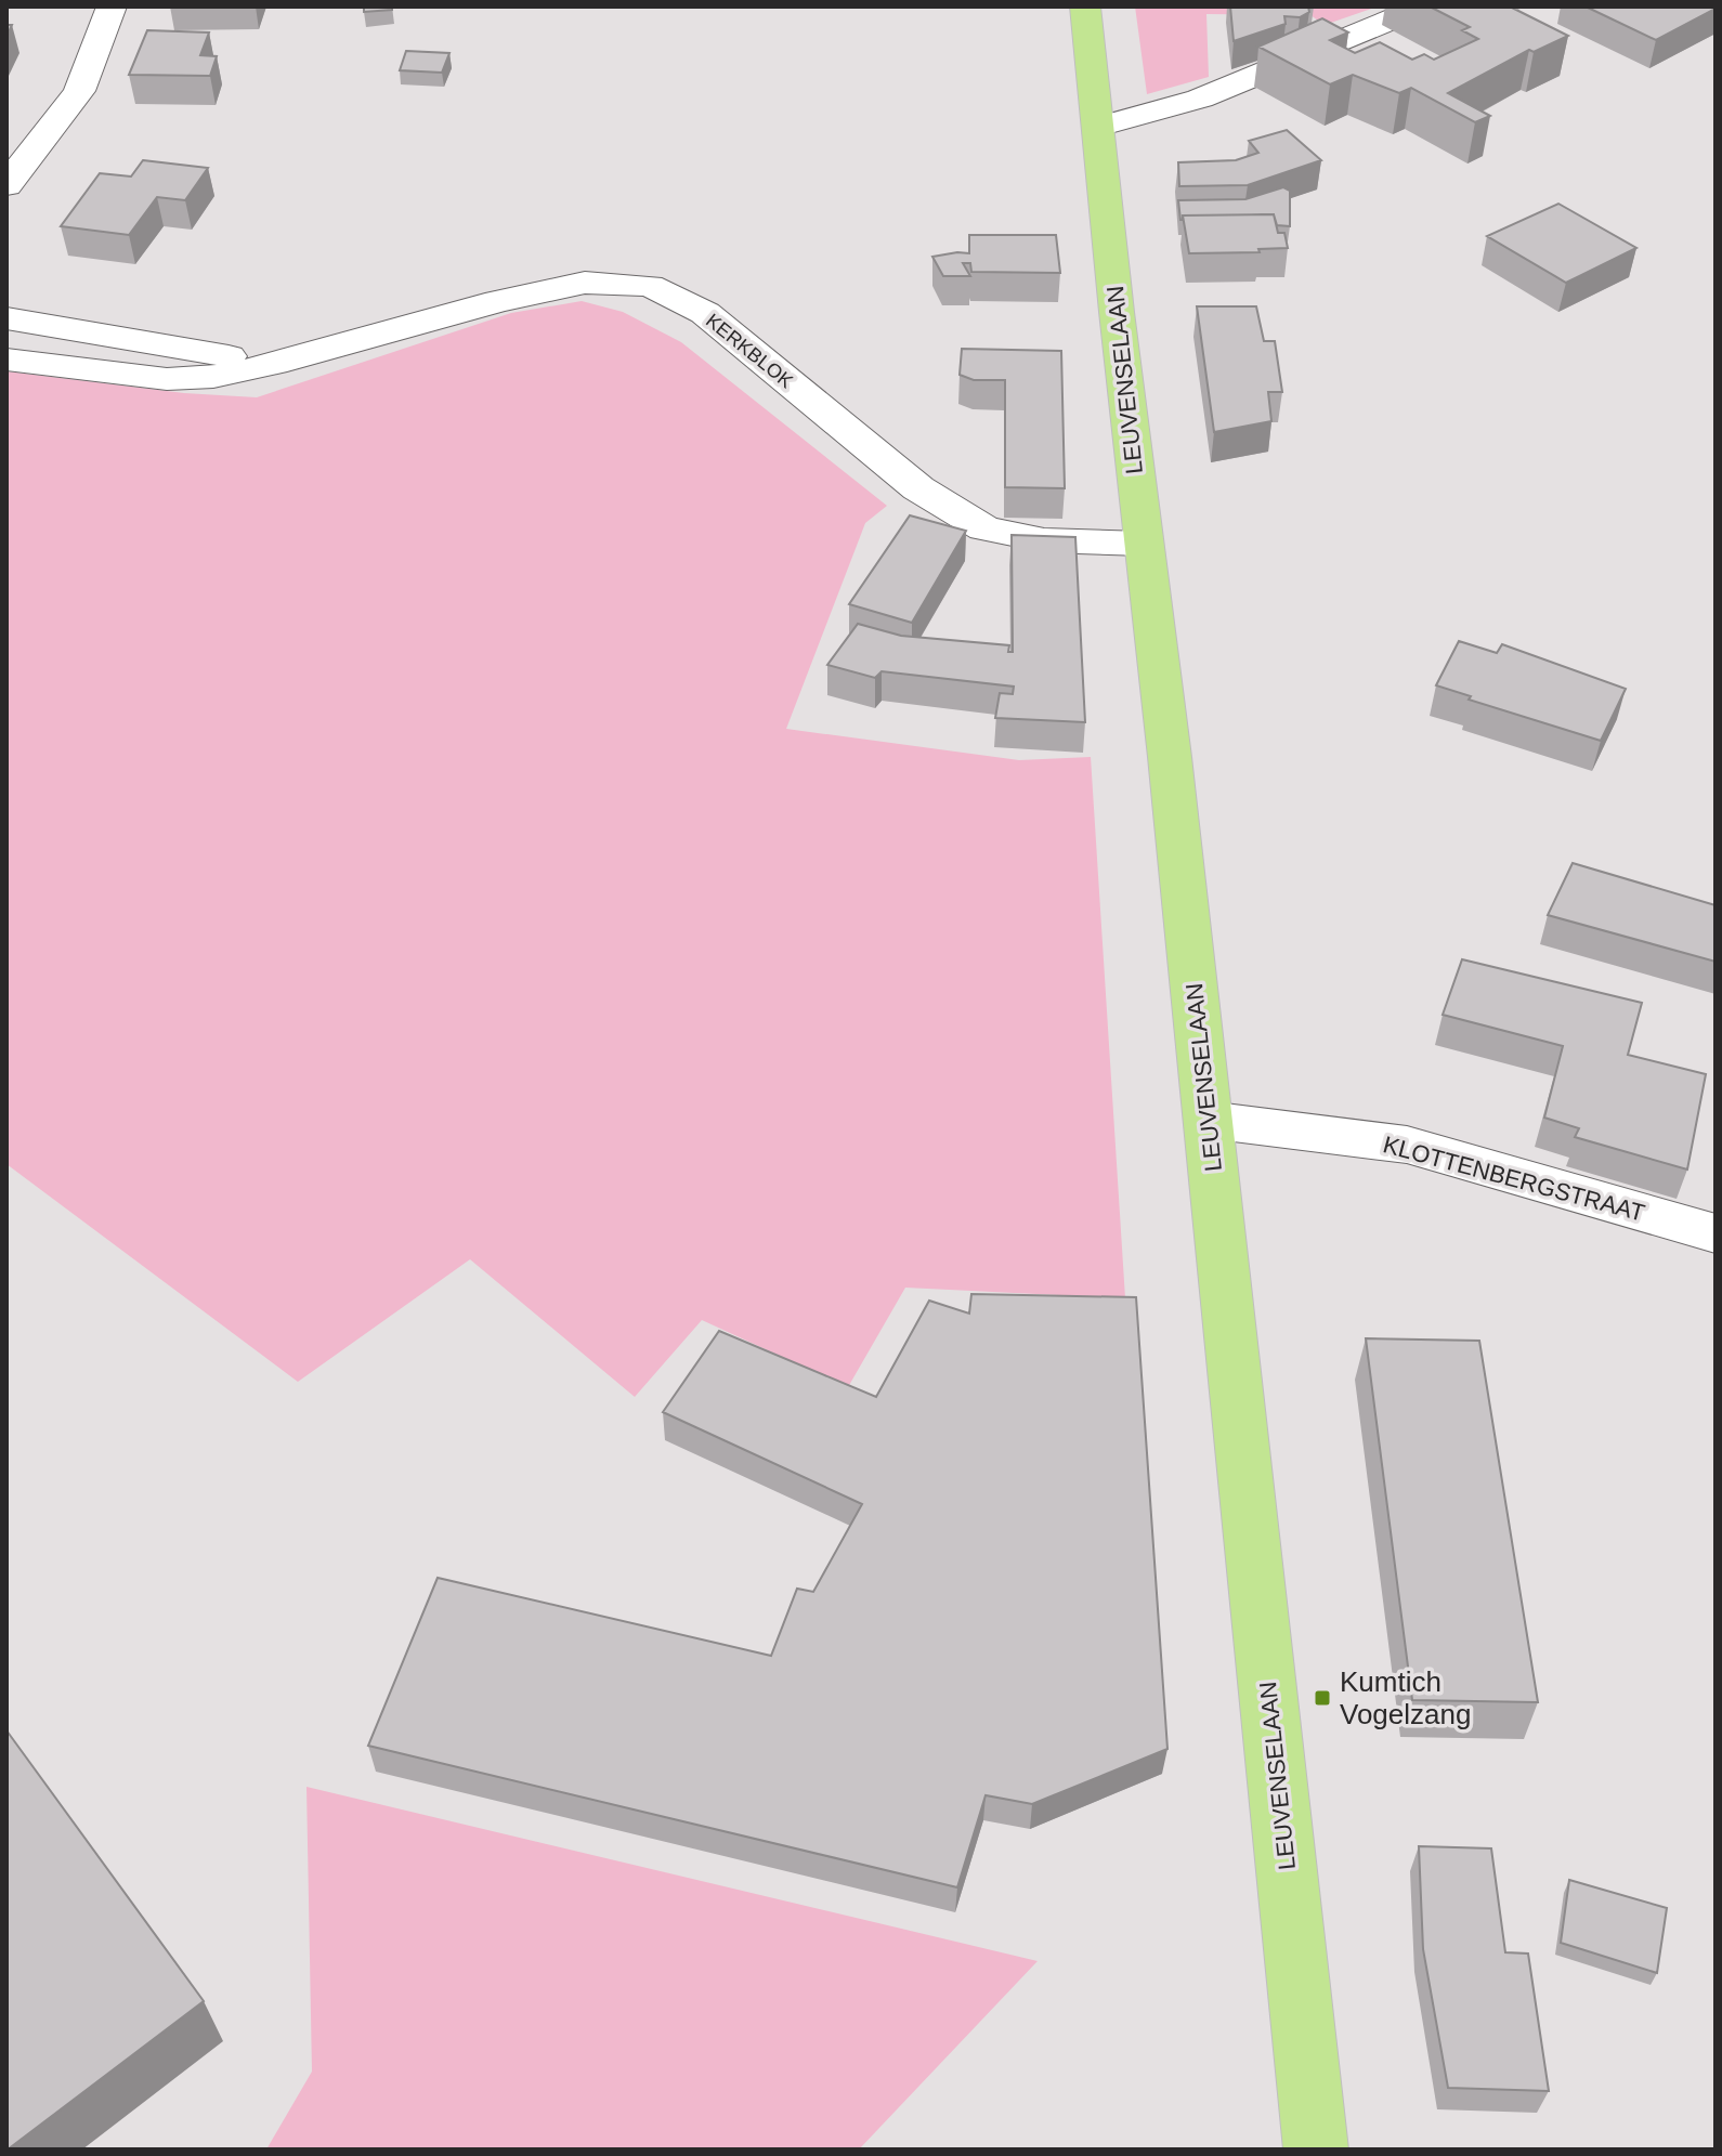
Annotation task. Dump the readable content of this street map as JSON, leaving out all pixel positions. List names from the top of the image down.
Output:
{
  "streets": {
    "main road": ["LEUVENSELAAN"],
    "street": ["KERKBLOK", "KLOTTENBERGSTRAAT"]
  },
  "crossings": [
    ["KERKBLOK", "LEUVENSELAAN"],
    ["LEUVENSELAAN", "KLOTTENBERGSTRAAT"]
  ],
  "places": {
    "transit": ["Kumtich Vogelzang"]
  }
}
